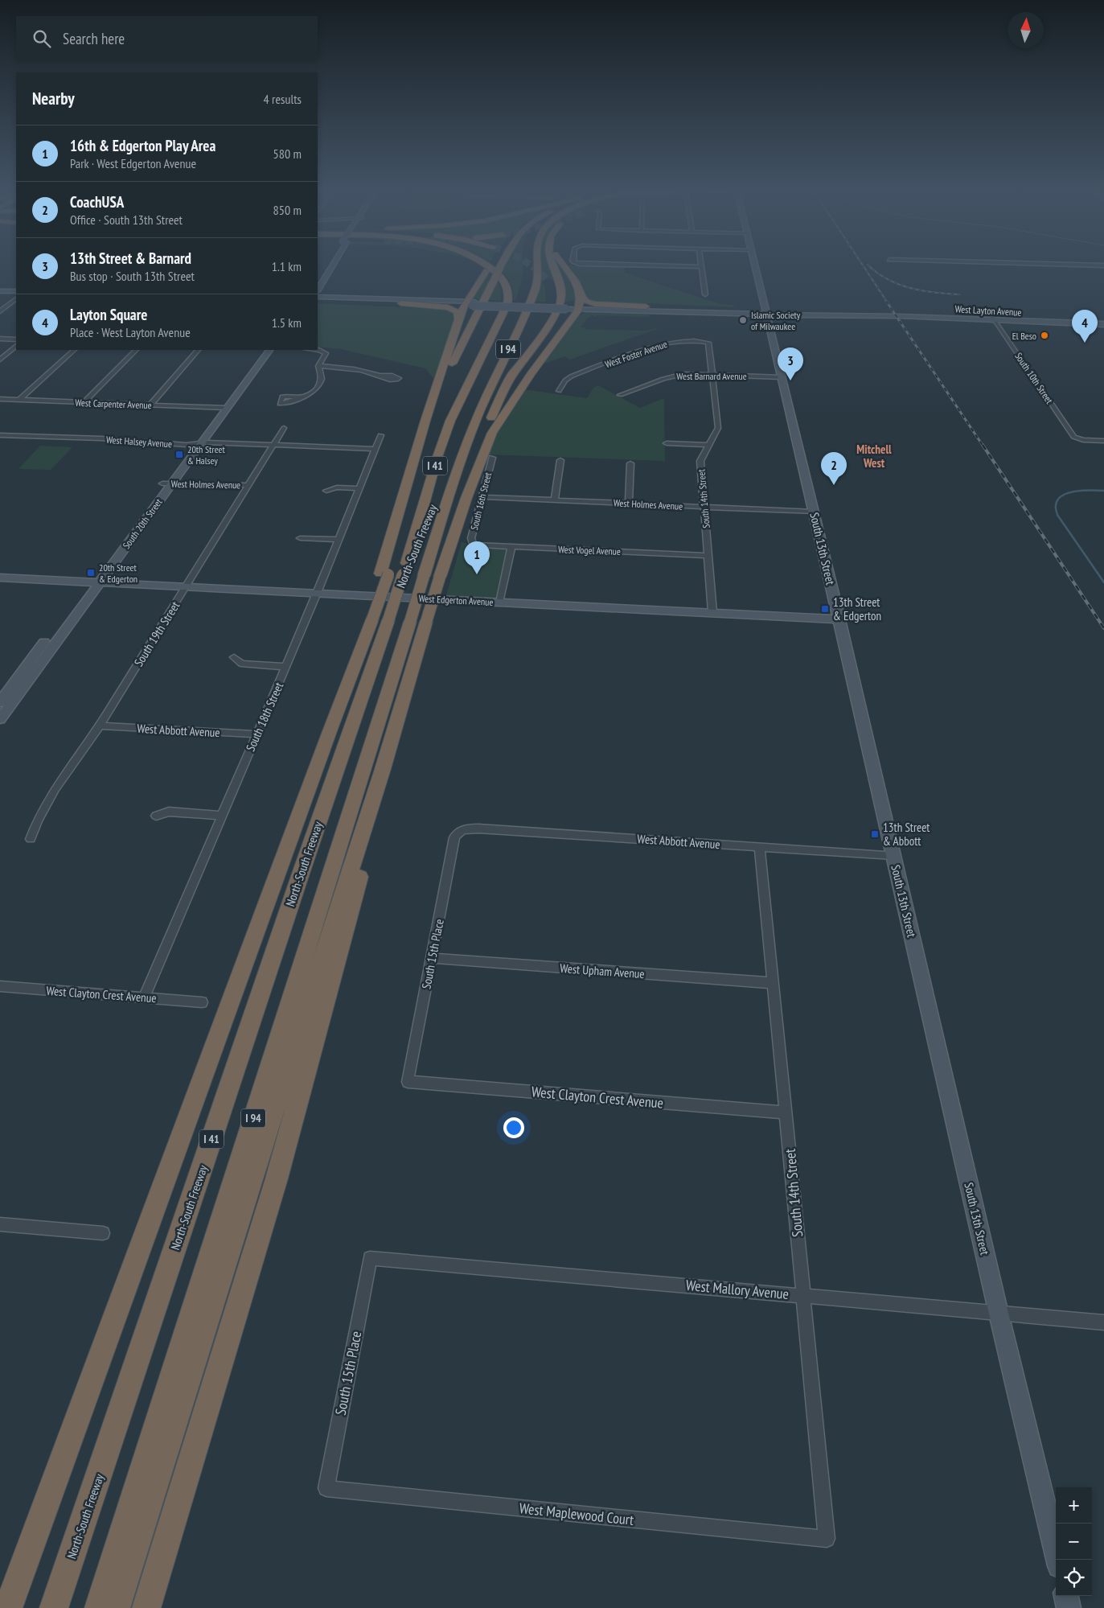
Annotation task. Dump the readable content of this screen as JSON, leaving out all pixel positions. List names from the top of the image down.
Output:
{
  "streets": {
    "highway": ["I 94", "I 41", "North-South Freeway"],
    "street": [
      "West Layton Avenue",
      "West Foster Avenue",
      "West Barnard Avenue",
      "South 10th Street",
      "West Carpenter Avenue",
      "West Halsey Avenue",
      "West Holmes Avenue",
      "South 14th Street",
      "South 16th Street",
      "South 20th Street",
      "South 13th Street",
      "West Vogel Avenue",
      "West Edgerton Avenue",
      "South 19th Street",
      "South 18th Street",
      "West Abbott Avenue",
      "South 15th Place",
      "West Upham Avenue",
      "West Clayton Crest Avenue",
      "West Mallory Avenue",
      "West Maplewood Court"
    ]
  },
  "crossings": [
    ["West Layton Avenue", "South 10th Street"],
    ["West Layton Avenue", "South 13th Street"],
    ["West Foster Avenue", "South 14th Street"],
    ["West Barnard Avenue", "South 14th Street"],
    ["West Barnard Avenue", "South 13th Street"],
    ["West Carpenter Avenue", "South 20th Street"],
    ["West Halsey Avenue", "South 20th Street"],
    ["West Halsey Avenue", "South 19th Street"],
    ["West Halsey Avenue", "South 18th Street"],
    ["I 41", "North-South Freeway"],
    ["West Holmes Avenue", "South 14th Street"],
    ["West Holmes Avenue", "South 16th Street"],
    ["West Holmes Avenue", "South 20th Street"],
    ["West Holmes Avenue", "South 13th Street"],
    ["West Holmes Avenue", "South 19th Street"],
    ["South 14th Street", "West Vogel Avenue"],
    ["South 14th Street", "West Edgerton Avenue"],
    ["South 14th Street", "West Abbott Avenue"],
    ["South 14th Street", "West Upham Avenue"],
    ["South 14th Street", "West Clayton Crest Avenue"],
    ["South 14th Street", "West Mallory Avenue"],
    ["South 14th Street", "West Maplewood Court"],
    ["South 16th Street", "West Vogel Avenue"],
    ["South 20th Street", "West Edgerton Avenue"],
    ["South 13th Street", "West Edgerton Avenue"],
    ["South 13th Street", "West Abbott Avenue"],
    ["South 13th Street", "West Mallory Avenue"],
    ["West Edgerton Avenue", "South 19th Street"],
    ["West Edgerton Avenue", "South 18th Street"],
    ["South 19th Street", "West Abbott Avenue"],
    ["South 18th Street", "West Abbott Avenue"],
    ["South 18th Street", "West Clayton Crest Avenue"],
    ["West Abbott Avenue", "South 15th Place"],
    ["South 15th Place", "West Upham Avenue"],
    ["South 15th Place", "West Clayton Crest Avenue"],
    ["South 15th Place", "West Mallory Avenue"],
    ["South 15th Place", "West Maplewood Court"]
  ],
  "districts": ["Mitchell West"],
  "places": {
    "other": ["Islamic Society of Milwaukee", "El Beso"],
    "transit": [
      "20th Street & Halsey",
      "20th Street & Edgerton",
      "13th Street & Edgerton",
      "13th Street & Abbott"
    ]
  },
  "north": "top",
  "page": {
    "search": "Search here",
    "heading": ["Nearby", "4 results"],
    "list": [
      {
        "mark": "1",
        "name": "16th & Edgerton Play Area",
        "note": "Park · West Edgerton Avenue",
        "value": "580 m"
      },
      {
        "mark": "2",
        "name": "CoachUSA",
        "note": "Office · South 13th Street",
        "value": "850 m"
      },
      {
        "mark": "3",
        "name": "13th Street & Barnard",
        "note": "Bus stop · South 13th Street",
        "value": "1.1 km"
      },
      {
        "mark": "4",
        "name": "Layton Square",
        "note": "Place · West Layton Avenue",
        "value": "1.5 km"
      }
    ],
    "pins": [
      "4",
      "3",
      "2",
      "1"
    ],
    "map_buttons": ["+", "−"]
  }
}
